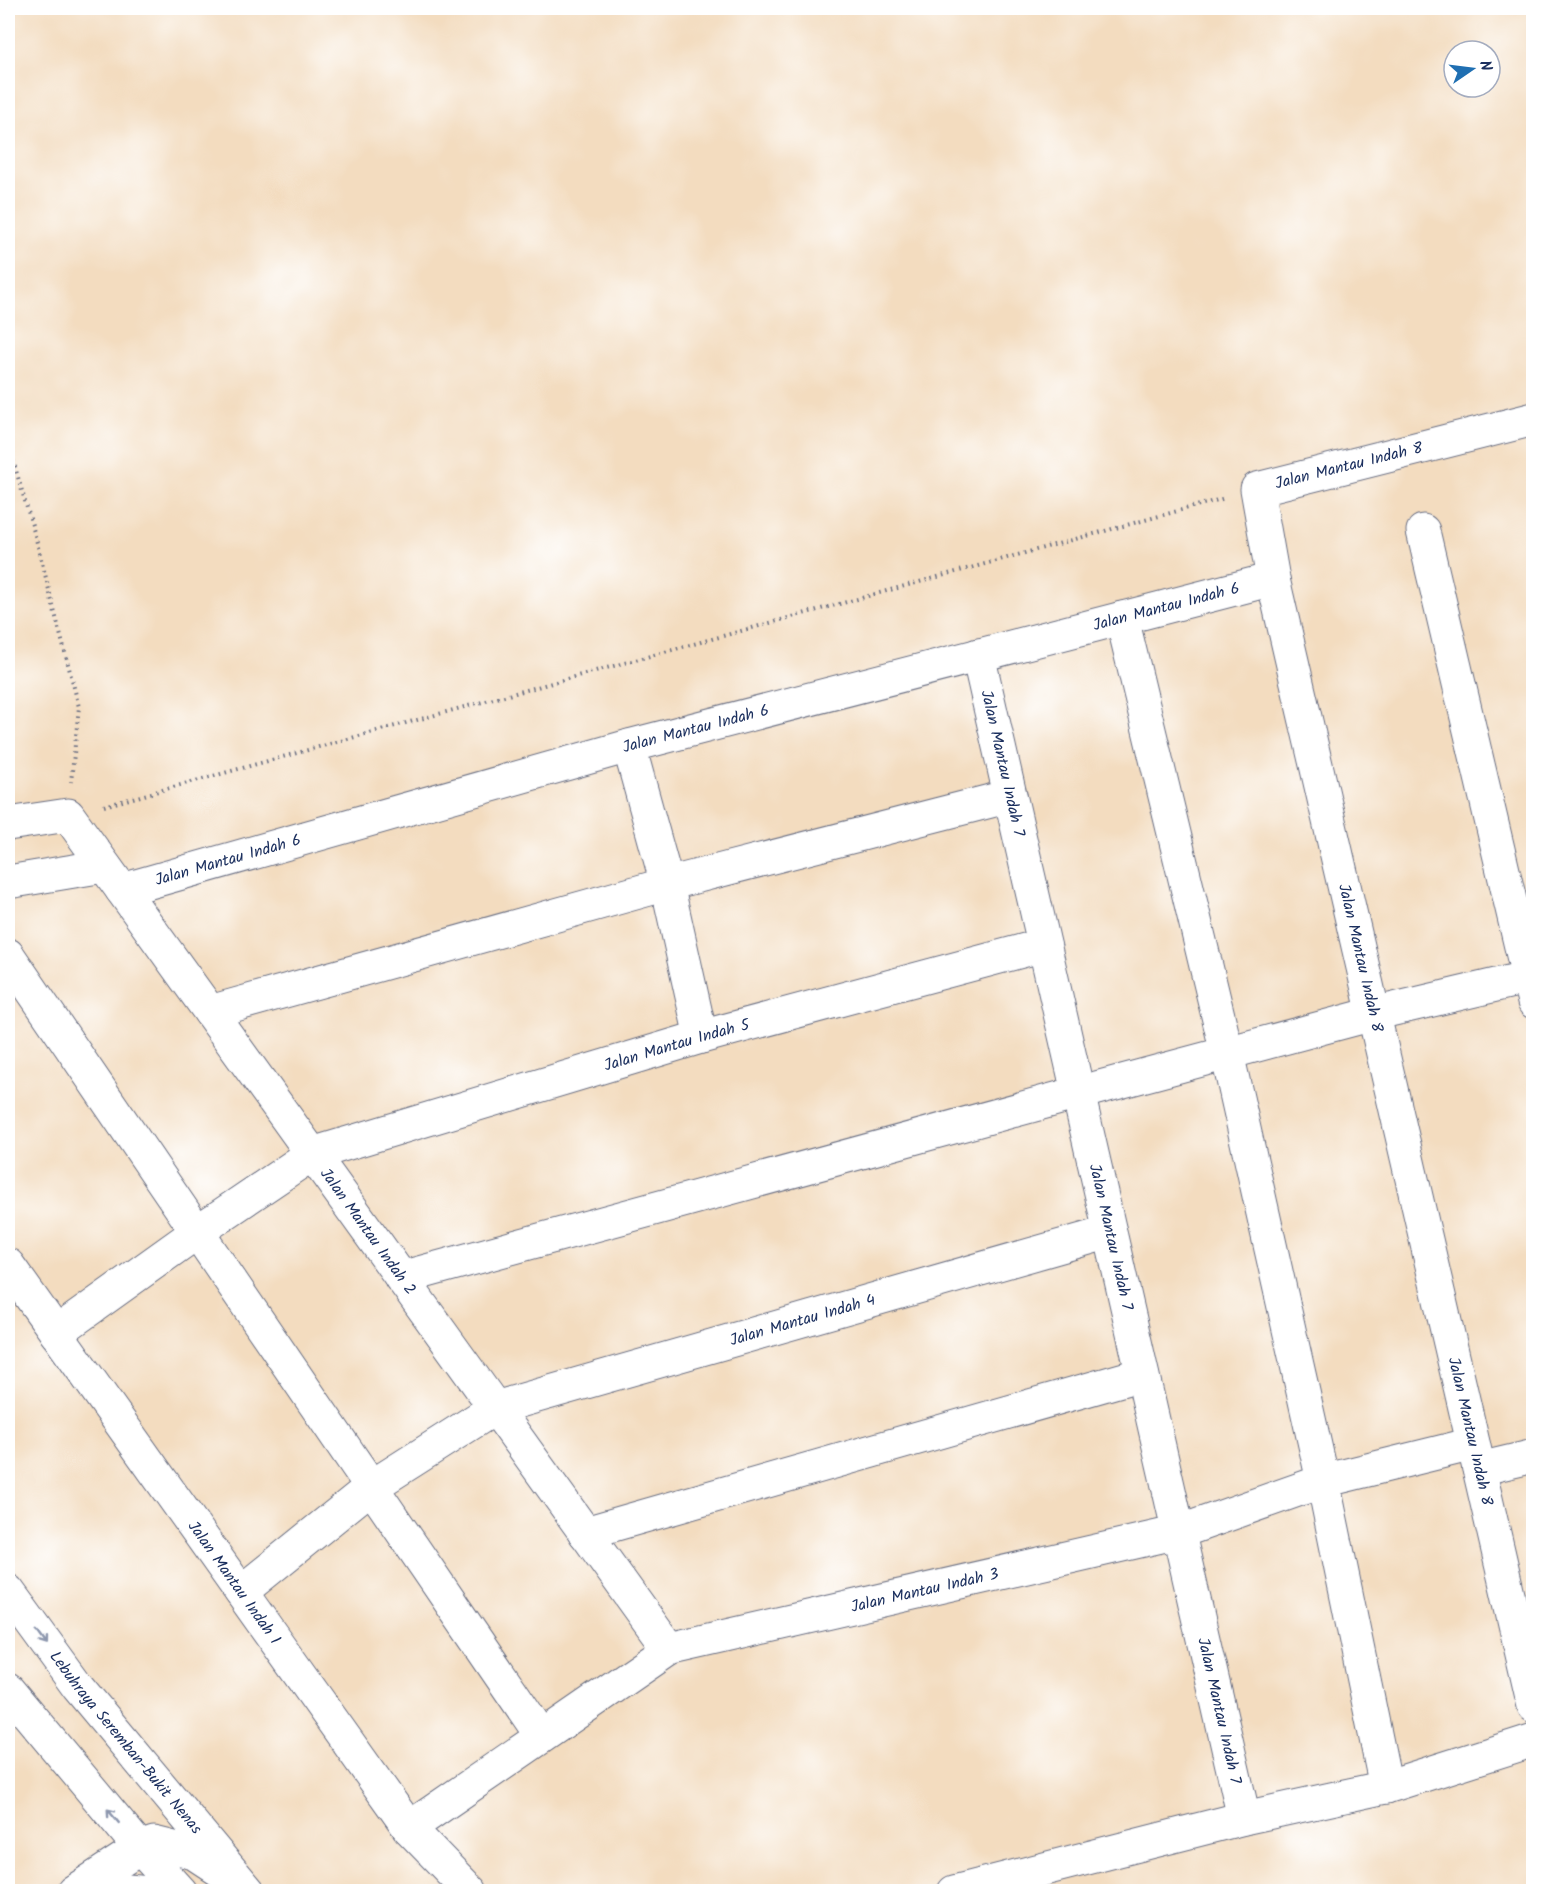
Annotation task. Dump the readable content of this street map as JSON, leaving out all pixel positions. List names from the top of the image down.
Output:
{
  "streets": {
    "main road": [
      "Jalan Mantau Indah 8",
      "Jalan Mantau Indah 6",
      "Jalan Mantau Indah 7",
      "Jalan Mantau Indah 5",
      "Jalan Mantau Indah 2",
      "Jalan Mantau Indah 4",
      "Jalan Mantau Indah 1",
      "Jalan Mantau Indah 3",
      "Lebuhraya Seremban-Bukit Nenas"
    ]
  },
  "crossings": [
    ["Jalan Mantau Indah 8", "Jalan Mantau Indah 6"],
    ["Jalan Mantau Indah 8", "Jalan Mantau Indah 3"],
    ["Jalan Mantau Indah 6", "Jalan Mantau Indah 7"],
    ["Jalan Mantau Indah 6", "Jalan Mantau Indah 2"],
    ["Jalan Mantau Indah 7", "Jalan Mantau Indah 5"],
    ["Jalan Mantau Indah 7", "Jalan Mantau Indah 4"],
    ["Jalan Mantau Indah 7", "Jalan Mantau Indah 3"],
    ["Jalan Mantau Indah 5", "Jalan Mantau Indah 2"],
    ["Jalan Mantau Indah 5", "Jalan Mantau Indah 1"],
    ["Jalan Mantau Indah 2", "Jalan Mantau Indah 4"],
    ["Jalan Mantau Indah 2", "Jalan Mantau Indah 3"],
    ["Jalan Mantau Indah 4", "Jalan Mantau Indah 1"]
  ],
  "north": "right"
}
